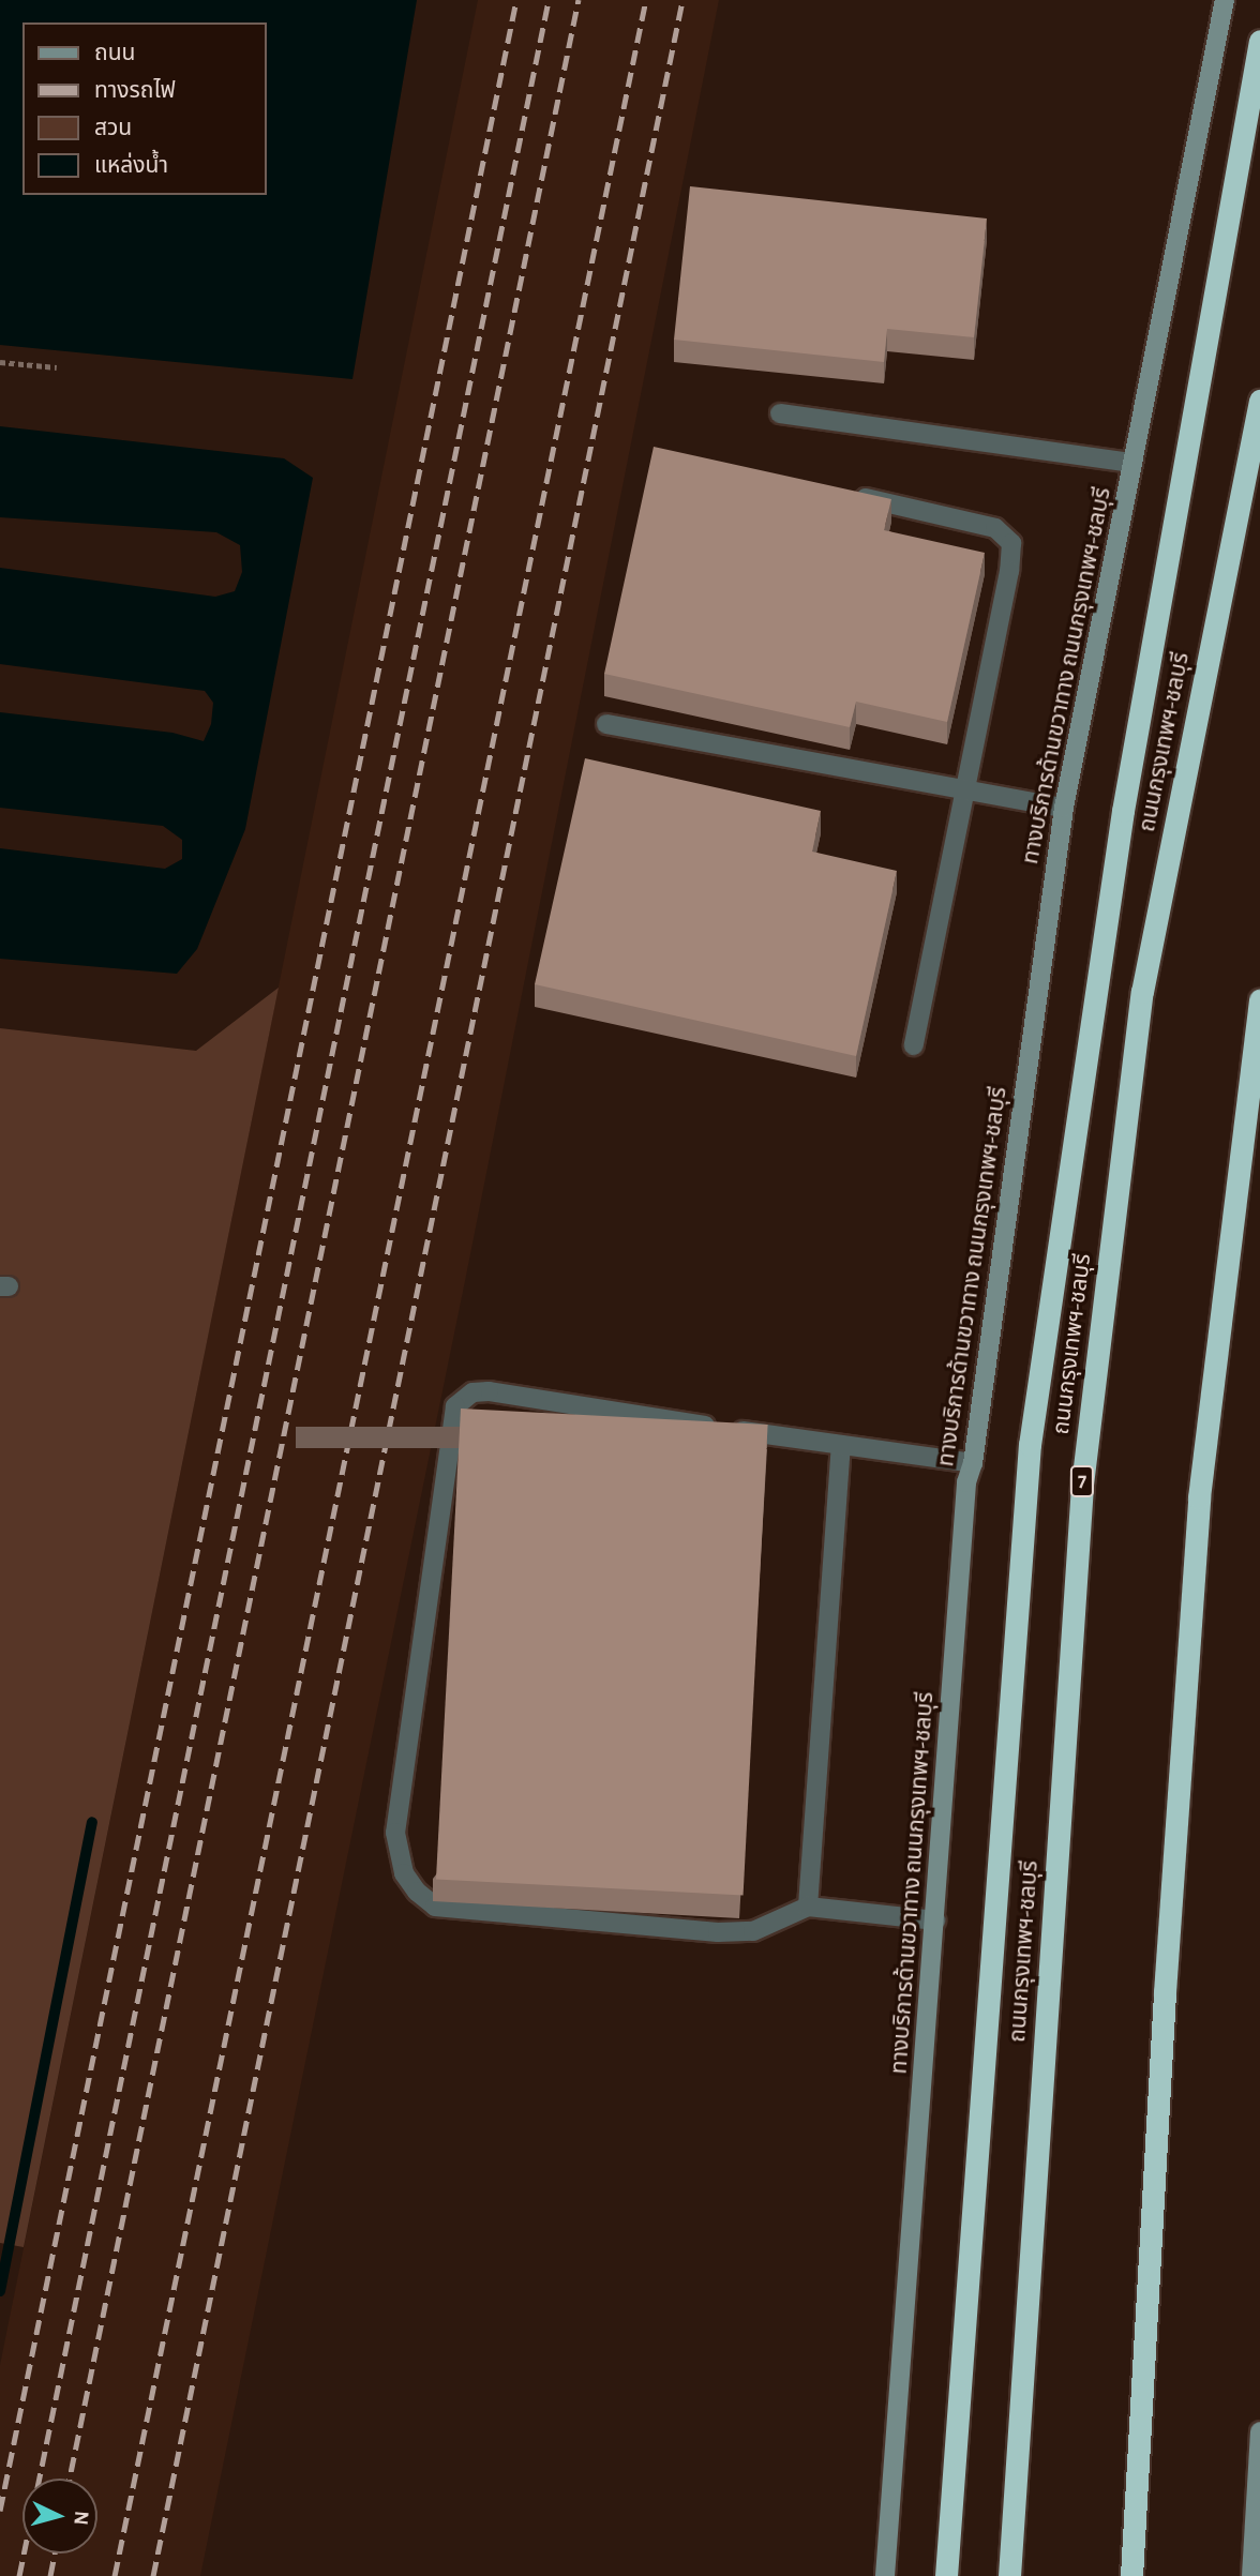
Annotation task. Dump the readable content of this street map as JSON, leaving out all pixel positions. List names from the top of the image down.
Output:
{
  "streets": {
    "highway": ["ถนนกรุงเทพฯ-ชลบุรี", "7"],
    "main road": ["ทางบริการด้านขวาทาง ถนนกรุงเทพฯ-ชลบุรี"]
  },
  "legend": [
    "ถนน",
    "ทางรถไฟ",
    "สวน",
    "แหล่งน้ำ"
  ],
  "north": "right"
}
